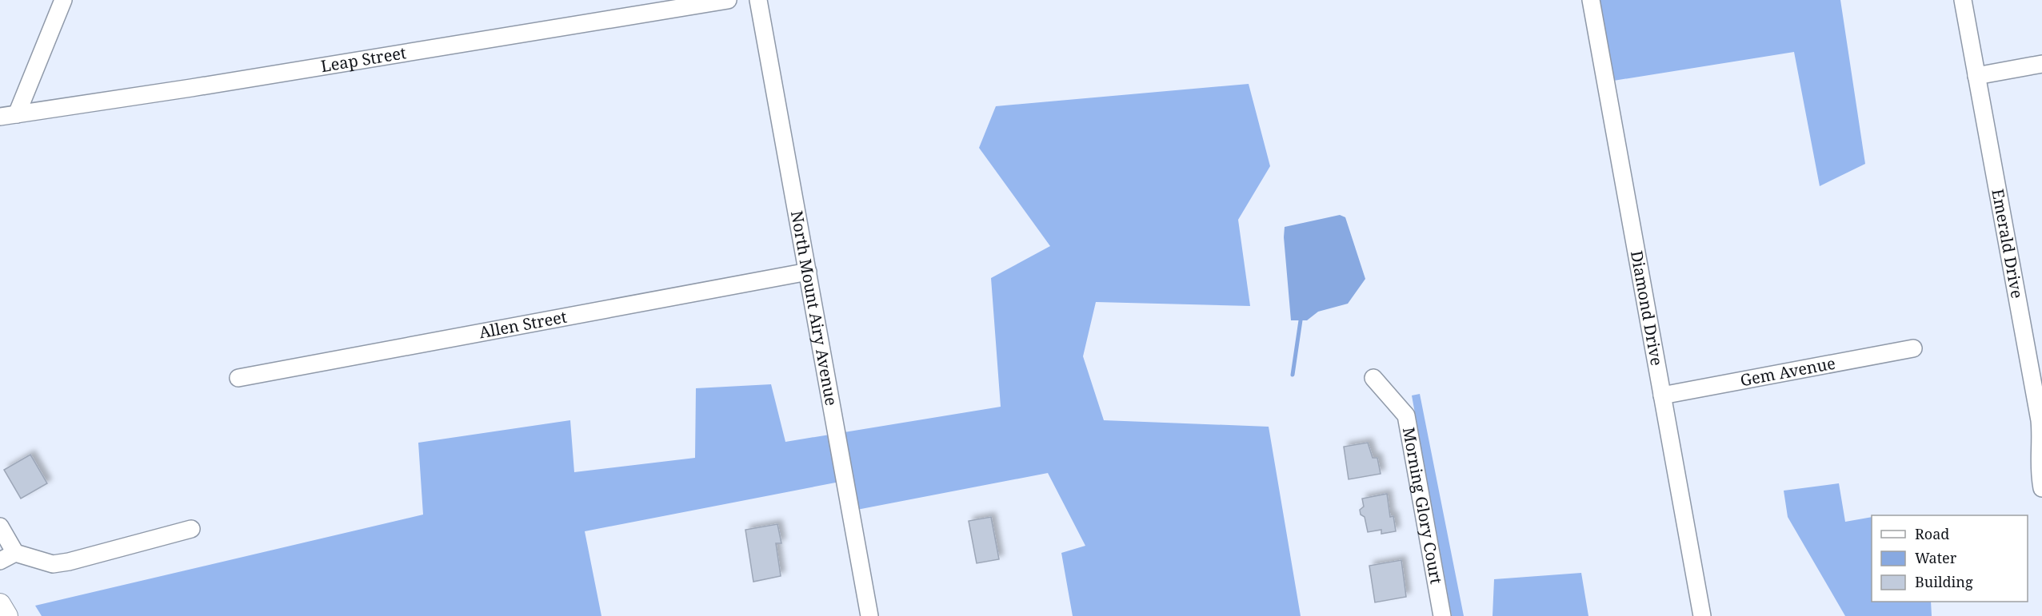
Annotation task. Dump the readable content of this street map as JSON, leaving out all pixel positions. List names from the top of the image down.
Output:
{
  "streets": {
    "street": [
      "Leap Street",
      "Emerald Drive",
      "North Mount Airy Avenue",
      "Diamond Drive",
      "Allen Street",
      "Gem Avenue",
      "Morning Glory Court"
    ]
  },
  "crossings": [
    ["North Mount Airy Avenue", "Allen Street"],
    ["Diamond Drive", "Gem Avenue"]
  ],
  "legend": ["Road", "Water", "Building"]
}
